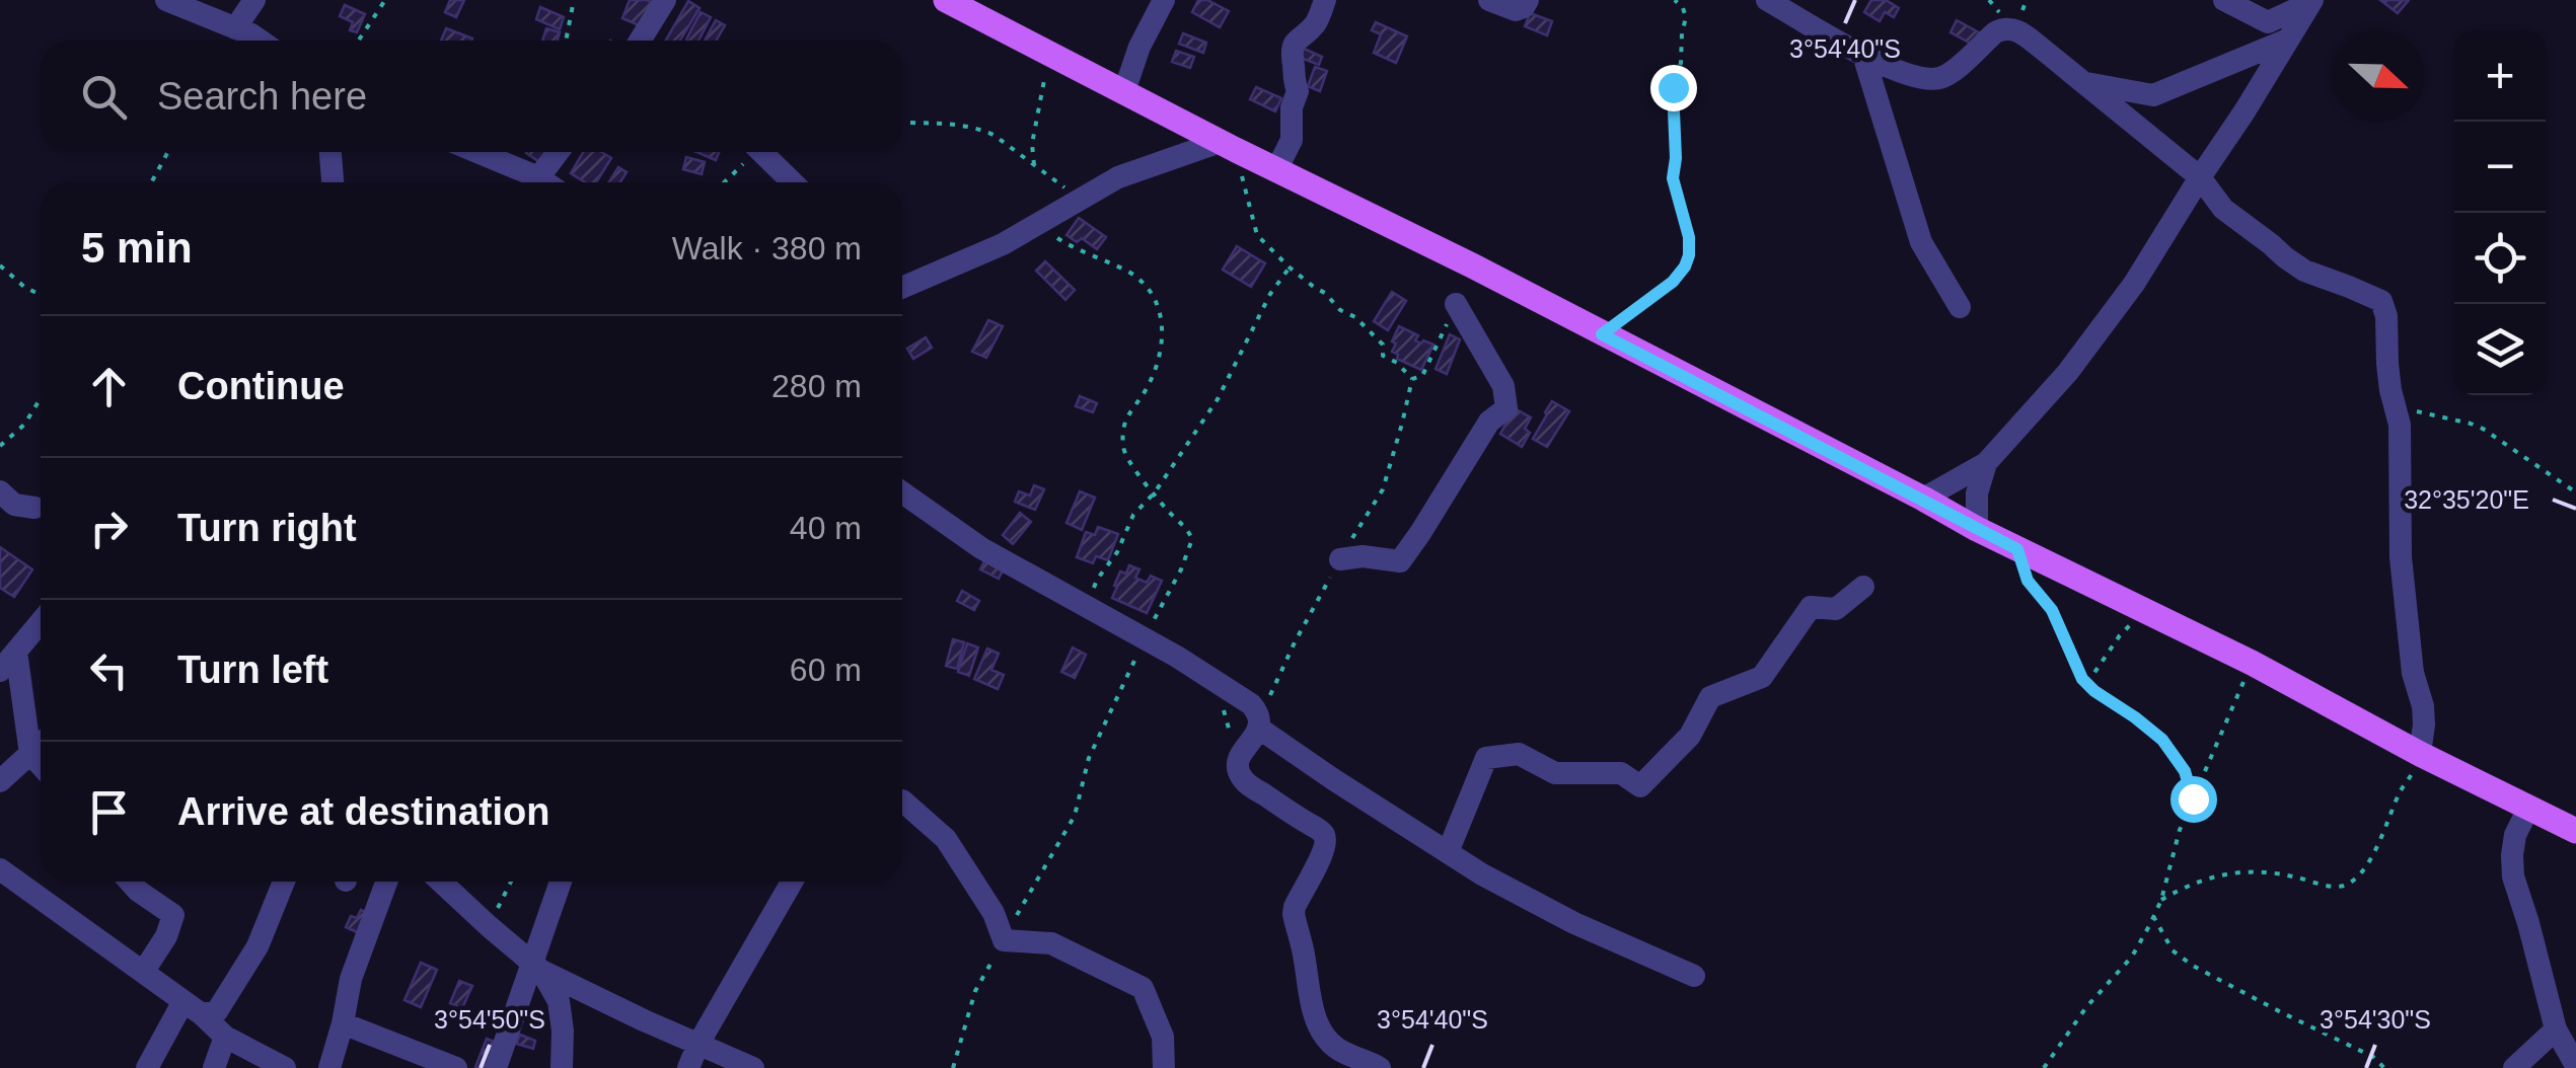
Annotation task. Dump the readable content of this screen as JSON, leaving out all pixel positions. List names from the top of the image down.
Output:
{
  "north": "right",
  "page": {
    "map_buttons": ["+", "−"],
    "search": "Search here",
    "heading": ["5 min", "Walk · 380 m"],
    "list": [
      ["Continue", "280 m"],
      ["Turn right", "40 m"],
      ["Turn left", "60 m"],
      "Arrive at destination"
    ]
  },
  "coordinates": [
    "3°54'40\"S",
    "32°35'20\"E",
    "3°54'50\"S",
    "3°54'30\"S"
  ]
}
